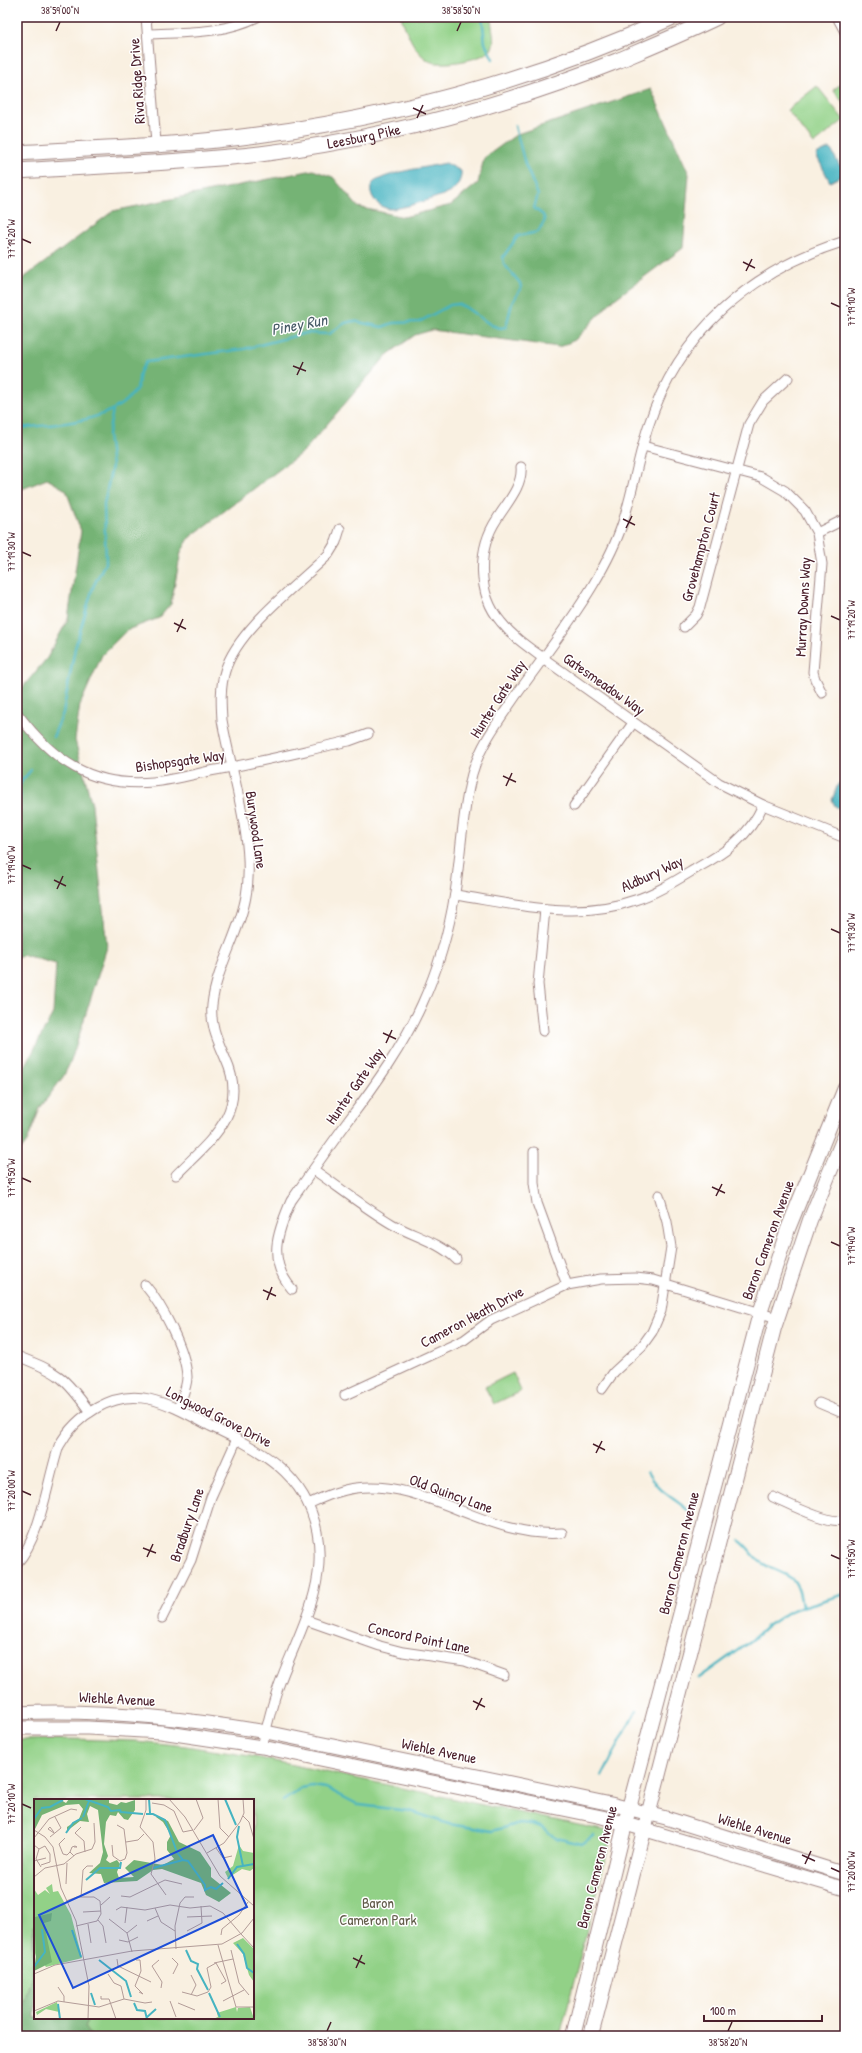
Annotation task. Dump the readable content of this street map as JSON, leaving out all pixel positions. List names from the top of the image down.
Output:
{
  "streets": {
    "highway": ["Leesburg Pike"],
    "main road": ["Baron Cameron Avenue", "Wiehle Avenue"],
    "street": [
      "Riva Ridge Drive",
      "Grovehampton Court",
      "Murray Downs Way",
      "Gatesmeadow Way",
      "Hunter Gate Way",
      "Bishopsgate Way",
      "Burywood Lane",
      "Aldbury Way",
      "Cameron Heath Drive",
      "Longwood Grove Drive",
      "Old Quincy Lane",
      "Bradbury Lane",
      "Concord Point Lane"
    ]
  },
  "crossings": [
    ["Riva Ridge Drive", "Leesburg Pike"],
    ["Grovehampton Court", "Murray Downs Way"],
    ["Murray Downs Way", "Hunter Gate Way"],
    ["Gatesmeadow Way", "Hunter Gate Way"],
    ["Gatesmeadow Way", "Aldbury Way"],
    ["Hunter Gate Way", "Aldbury Way"],
    ["Bishopsgate Way", "Burywood Lane"],
    ["Baron Cameron Avenue", "Cameron Heath Drive"],
    ["Baron Cameron Avenue", "Wiehle Avenue"],
    ["Longwood Grove Drive", "Old Quincy Lane"],
    ["Longwood Grove Drive", "Bradbury Lane"],
    ["Longwood Grove Drive", "Concord Point Lane"],
    ["Longwood Grove Drive", "Wiehle Avenue"]
  ],
  "water": ["Piney Run"],
  "parks": ["Baron Cameron Park"],
  "scale_bar": "100 m",
  "coordinates": [
    "38°59'00\"N",
    "38°58'50\"N",
    "77°19'20\"W",
    "77°19'10\"W",
    "77°19'30\"W",
    "77°19'40\"W",
    "77°19'50\"W",
    "77°20'00\"W",
    "77°20'10\"W",
    "38°58'30\"N",
    "38°58'20\"N"
  ]
}
